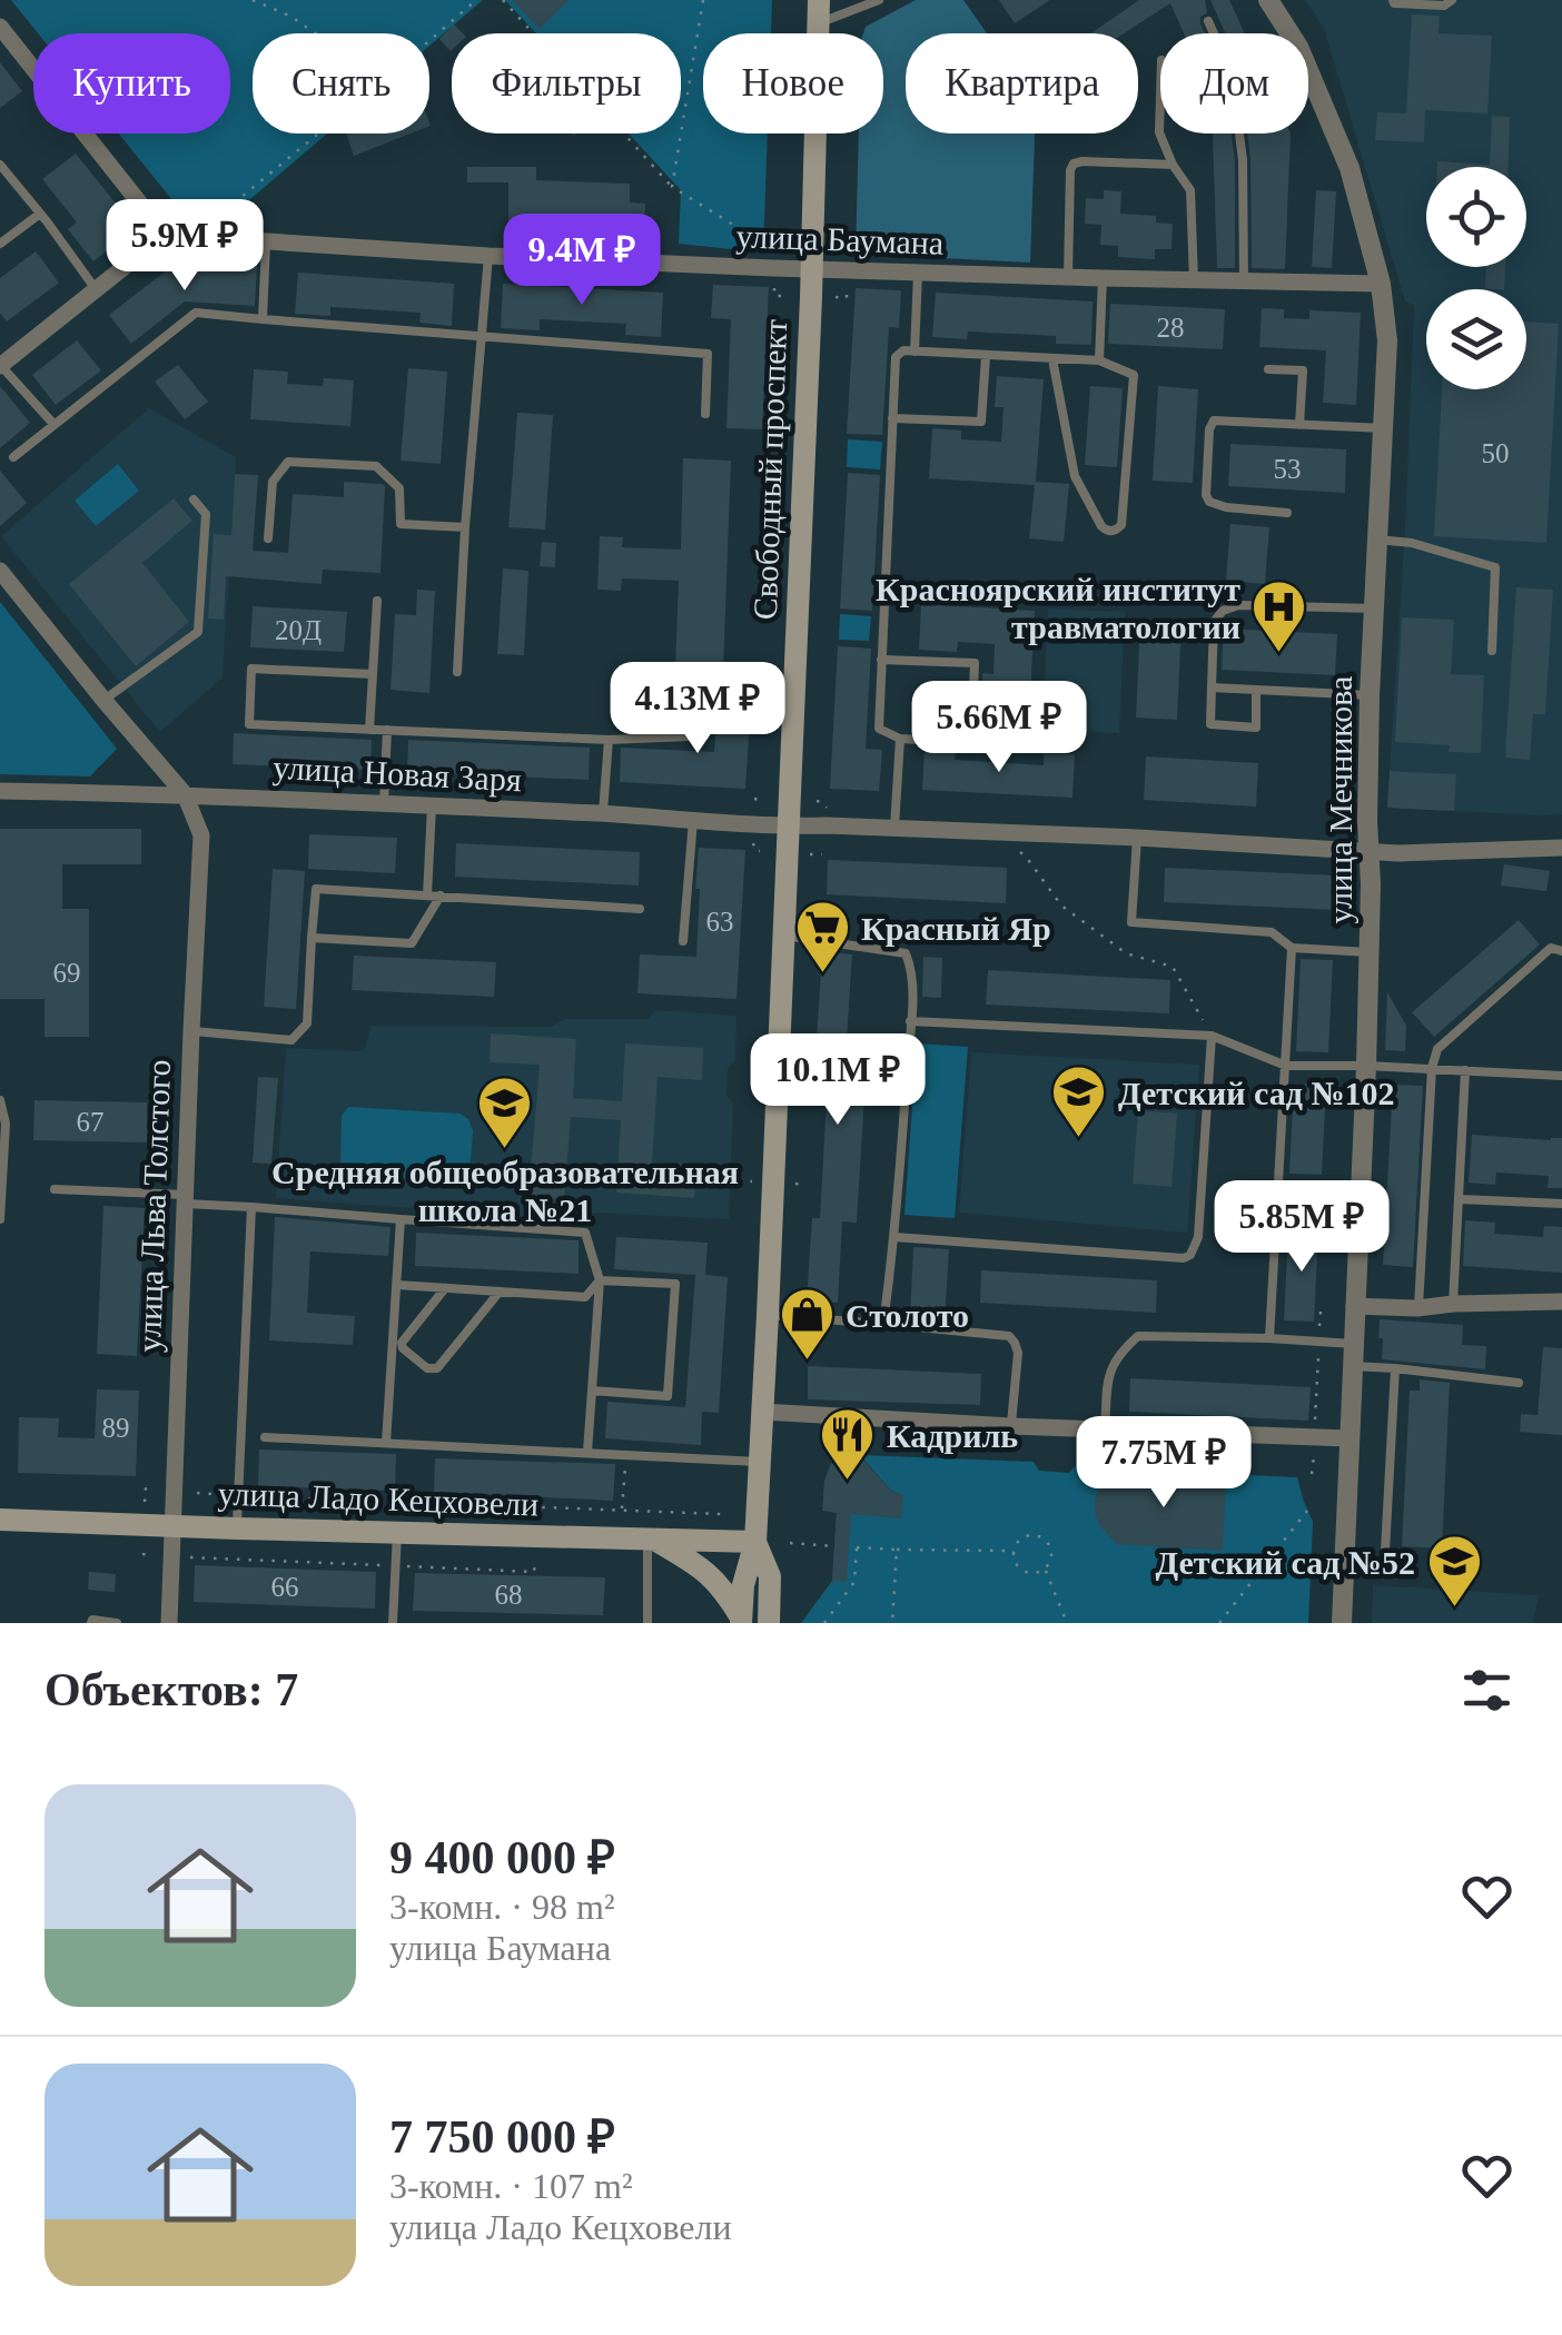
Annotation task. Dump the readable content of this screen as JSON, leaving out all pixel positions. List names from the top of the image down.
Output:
{
  "streets": {
    "main road": ["Свободный проспект", "улица Ладо Кецховели"],
    "street": [
      "улица Баумана",
      "улица Новая Заря",
      "улица Мечникова",
      "улица Льва Толстого"
    ]
  },
  "crossings": [
    ["улица Баумана", "Свободный проспект"],
    ["улица Баумана", "улица Мечникова"],
    ["Свободный проспект", "улица Новая Заря"],
    ["Свободный проспект", "улица Ладо Кецховели"],
    ["улица Новая Заря", "улица Мечникова"],
    ["улица Новая Заря", "улица Льва Толстого"],
    ["улица Льва Толстого", "улица Ладо Кецховели"]
  ],
  "places": {
    "hospital": ["Красноярский институт травматологии"],
    "supermarket": ["Красный Яр"],
    "school or university": ["Детский сад №102", "Средняя общеобразовательная школа №21", "Детский сад №52"],
    "shop": ["Столото"],
    "restaurant": ["Кадриль"]
  },
  "house_numbers": [
    "28",
    "50",
    "53",
    "20Д",
    "63",
    "69",
    "67",
    "89",
    "66",
    "68"
  ],
  "page": {
    "chip": [
      "Купить",
      "Снять",
      "Фильтры",
      "Новое",
      "Квартира",
      "Дом"
    ],
    "price": [
      "5.9M ₽",
      "9.4M ₽",
      "4.13M ₽",
      "5.66M ₽",
      "10.1M ₽",
      "5.85M ₽",
      "7.75M ₽"
    ],
    "heading": "Объектов: 7",
    "list": [
      {
        "name": "9 400 000 ₽",
        "note": "3-комн. · 98 m² · улица Баумана"
      },
      {
        "name": "7 750 000 ₽",
        "note": "3-комн. · 107 m² · улица Ладо Кецховели"
      }
    ]
  }
}
